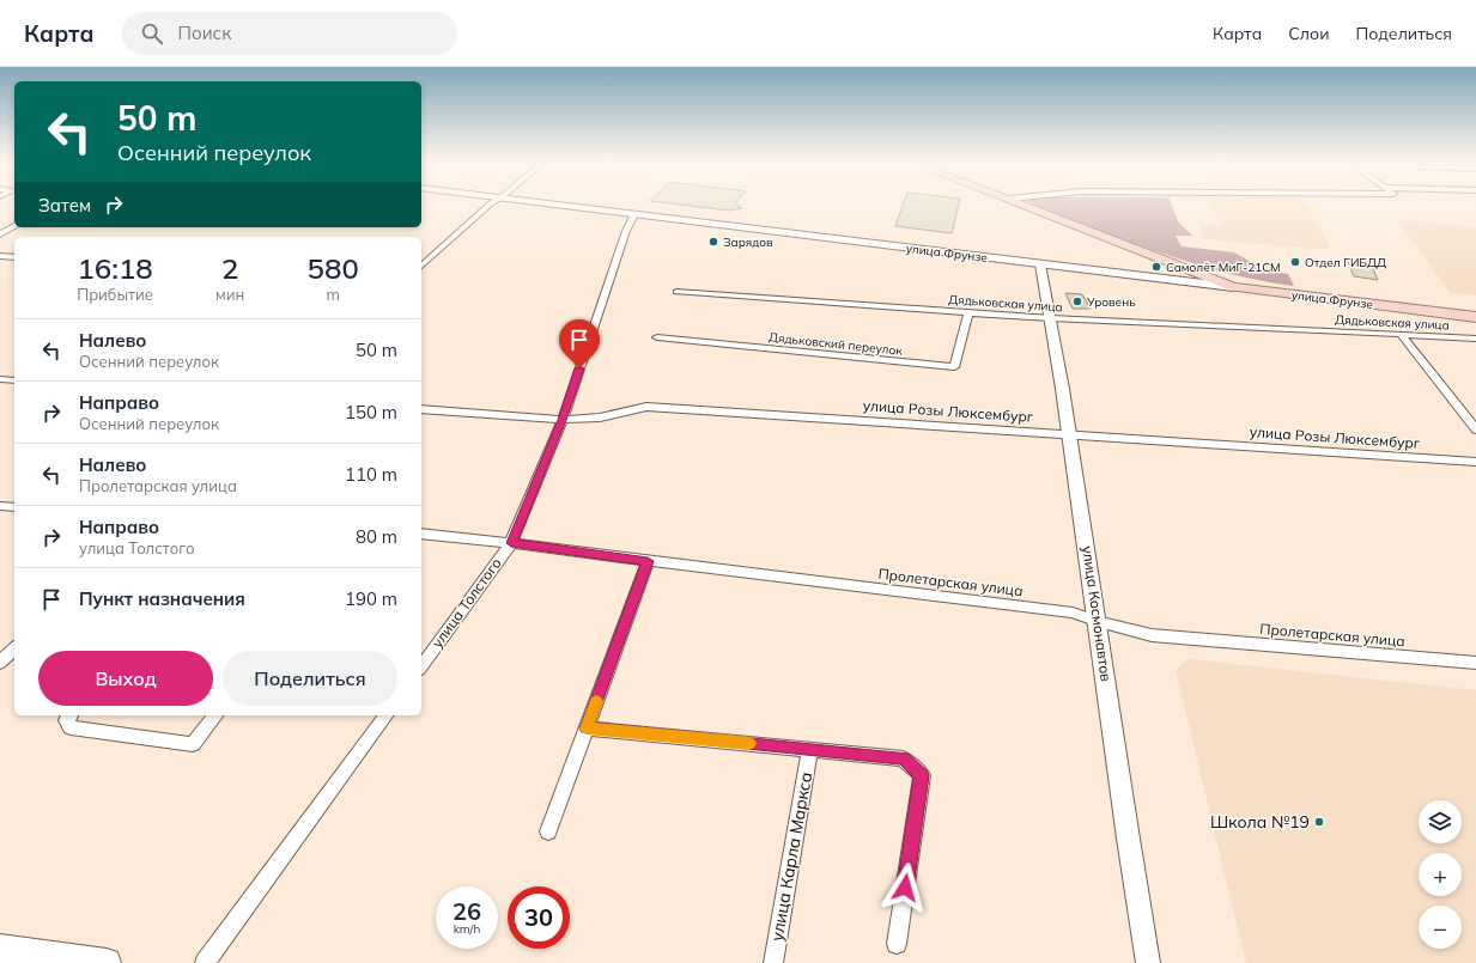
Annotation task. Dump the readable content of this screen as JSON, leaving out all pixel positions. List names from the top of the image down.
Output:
{
  "streets": {
    "main road": ["улица Фрунзе"],
    "street": [
      "Дядьковская улица",
      "Дядьковский переулок",
      "улица Розы Люксембург",
      "Пролетарская улица",
      "улица Толстого",
      "улица Космонавтов",
      "улица Карла Маркса"
    ]
  },
  "crossings": [
    ["улица Фрунзе", "улица Толстого"],
    ["улица Фрунзе", "улица Космонавтов"],
    ["Дядьковская улица", "Дядьковский переулок"],
    ["Дядьковская улица", "улица Космонавтов"],
    ["улица Розы Люксембург", "улица Толстого"],
    ["улица Розы Люксембург", "улица Космонавтов"],
    ["Пролетарская улица", "улица Толстого"],
    ["Пролетарская улица", "улица Космонавтов"]
  ],
  "places": [
    "Зарядов",
    "Отдел ГИБДД",
    "Самолёт МиГ-21СМ",
    "Уровень",
    "Школа №19"
  ],
  "page": {
    "header": "Карта",
    "search": "Поиск",
    "nav": ["Карта", "Слои", "Поделиться"],
    "turn": ["50 m", "Осенний переулок"],
    "then": "Затем",
    "eta": [
      "16:18",
      "Прибытие",
      "2",
      "мин",
      "580",
      "m"
    ],
    "list": [
      {
        "name": "Налево",
        "note": "Осенний переулок",
        "value": "50 m"
      },
      {
        "name": "Направо",
        "note": "Осенний переулок",
        "value": "150 m"
      },
      {
        "name": "Налево",
        "note": "Пролетарская улица",
        "value": "110 m"
      },
      {
        "name": "Направо",
        "note": "улица Толстого",
        "value": "80 m"
      },
      {
        "name": "Пункт назначения",
        "value": "190 m"
      }
    ],
    "buttons": ["Выход", "Поделиться"],
    "map_buttons": ["+", "−"],
    "speed": "26 km/h",
    "limit": "30"
  }
}
